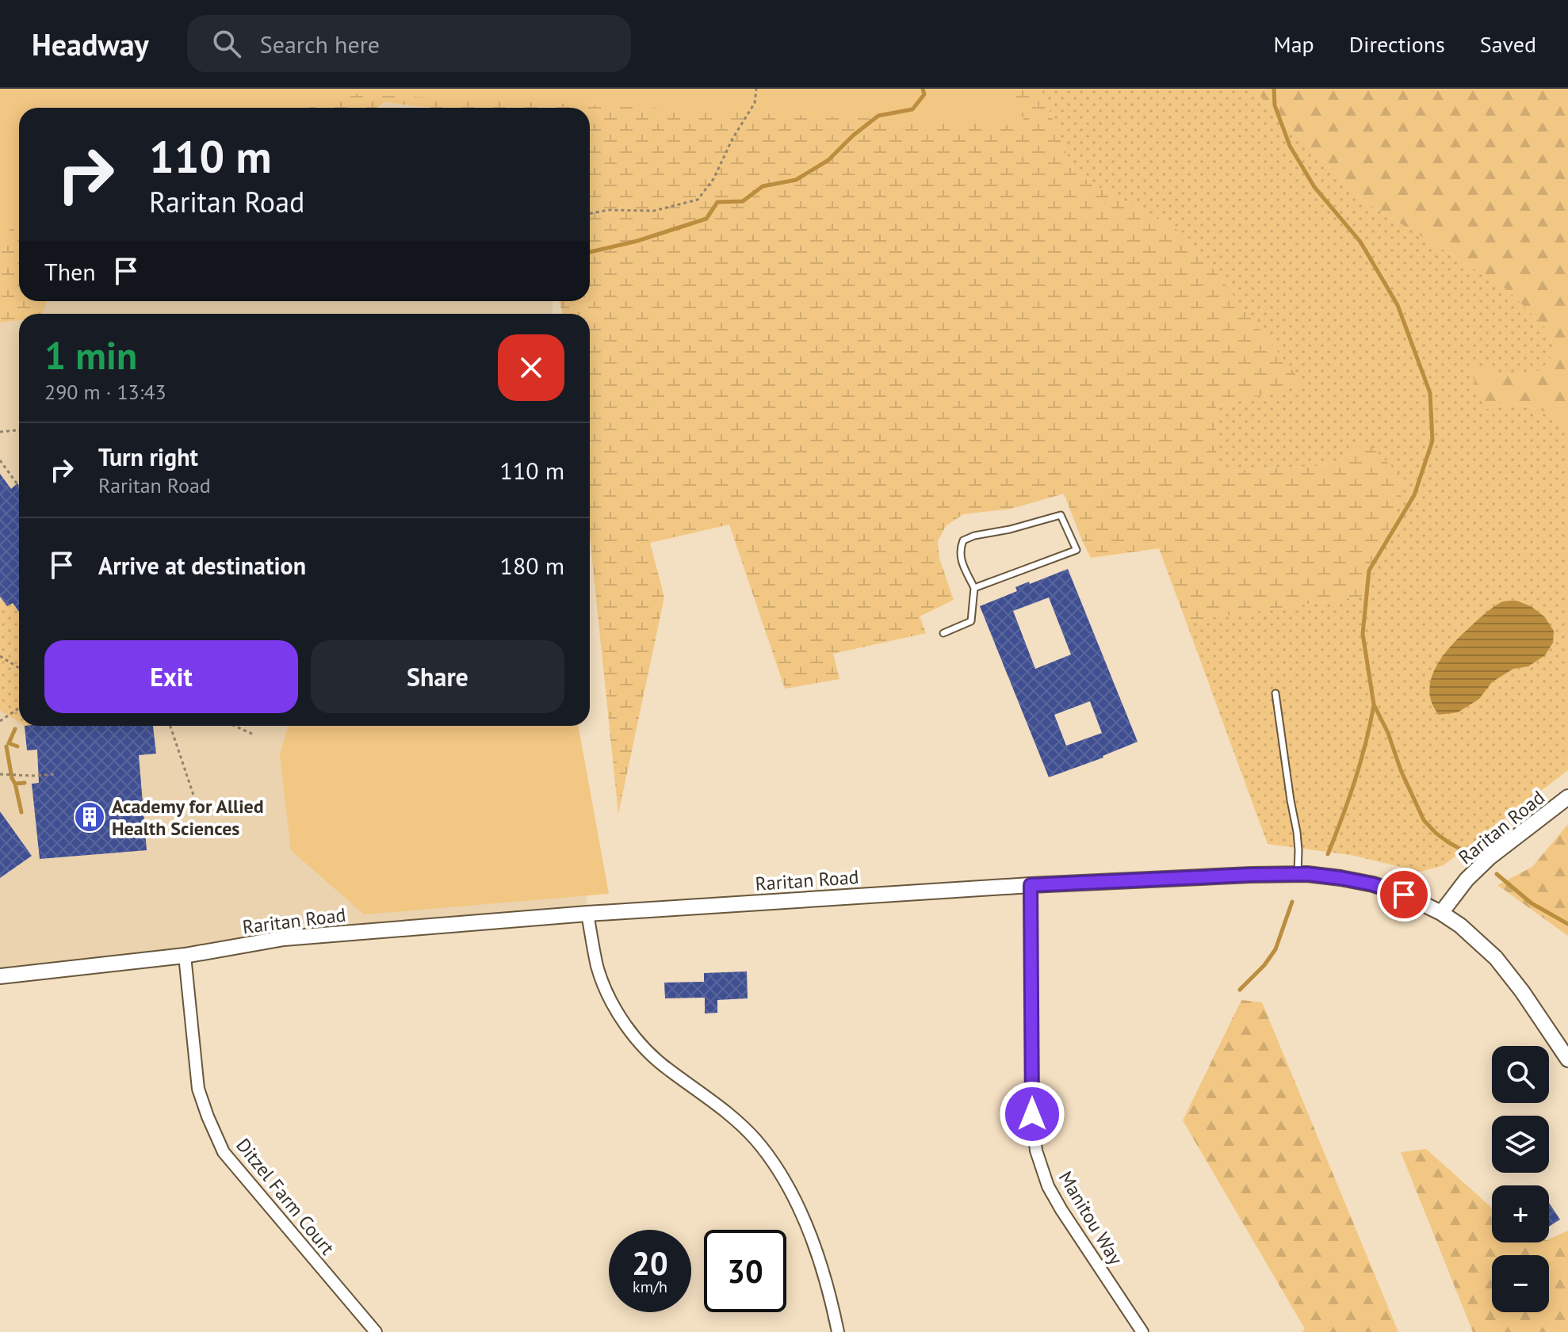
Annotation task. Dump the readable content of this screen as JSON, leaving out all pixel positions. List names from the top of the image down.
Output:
{
  "streets": {
    "street": ["Raritan Road", "Ditzel Farm Court", "Manitou Way"]
  },
  "crossings": [
    ["Raritan Road", "Ditzel Farm Court"],
    ["Raritan Road", "Manitou Way"]
  ],
  "places": {
    "building": ["Academy for Allied Health Sciences"]
  },
  "page": {
    "header": "Headway",
    "search": "Search here",
    "nav": ["Map", "Directions", "Saved"],
    "turn": ["110 m", "Raritan Road"],
    "then": "Then",
    "heading": ["1 min", "290 m · 13:43"],
    "list": [
      {
        "name": "Turn right",
        "note": "Raritan Road",
        "value": "110 m"
      },
      {
        "name": "Arrive at destination",
        "value": "180 m"
      }
    ],
    "buttons": ["Exit", "Share"],
    "map_buttons": ["+", "−"],
    "speed": "20 km/h",
    "limit": "30"
  }
}
